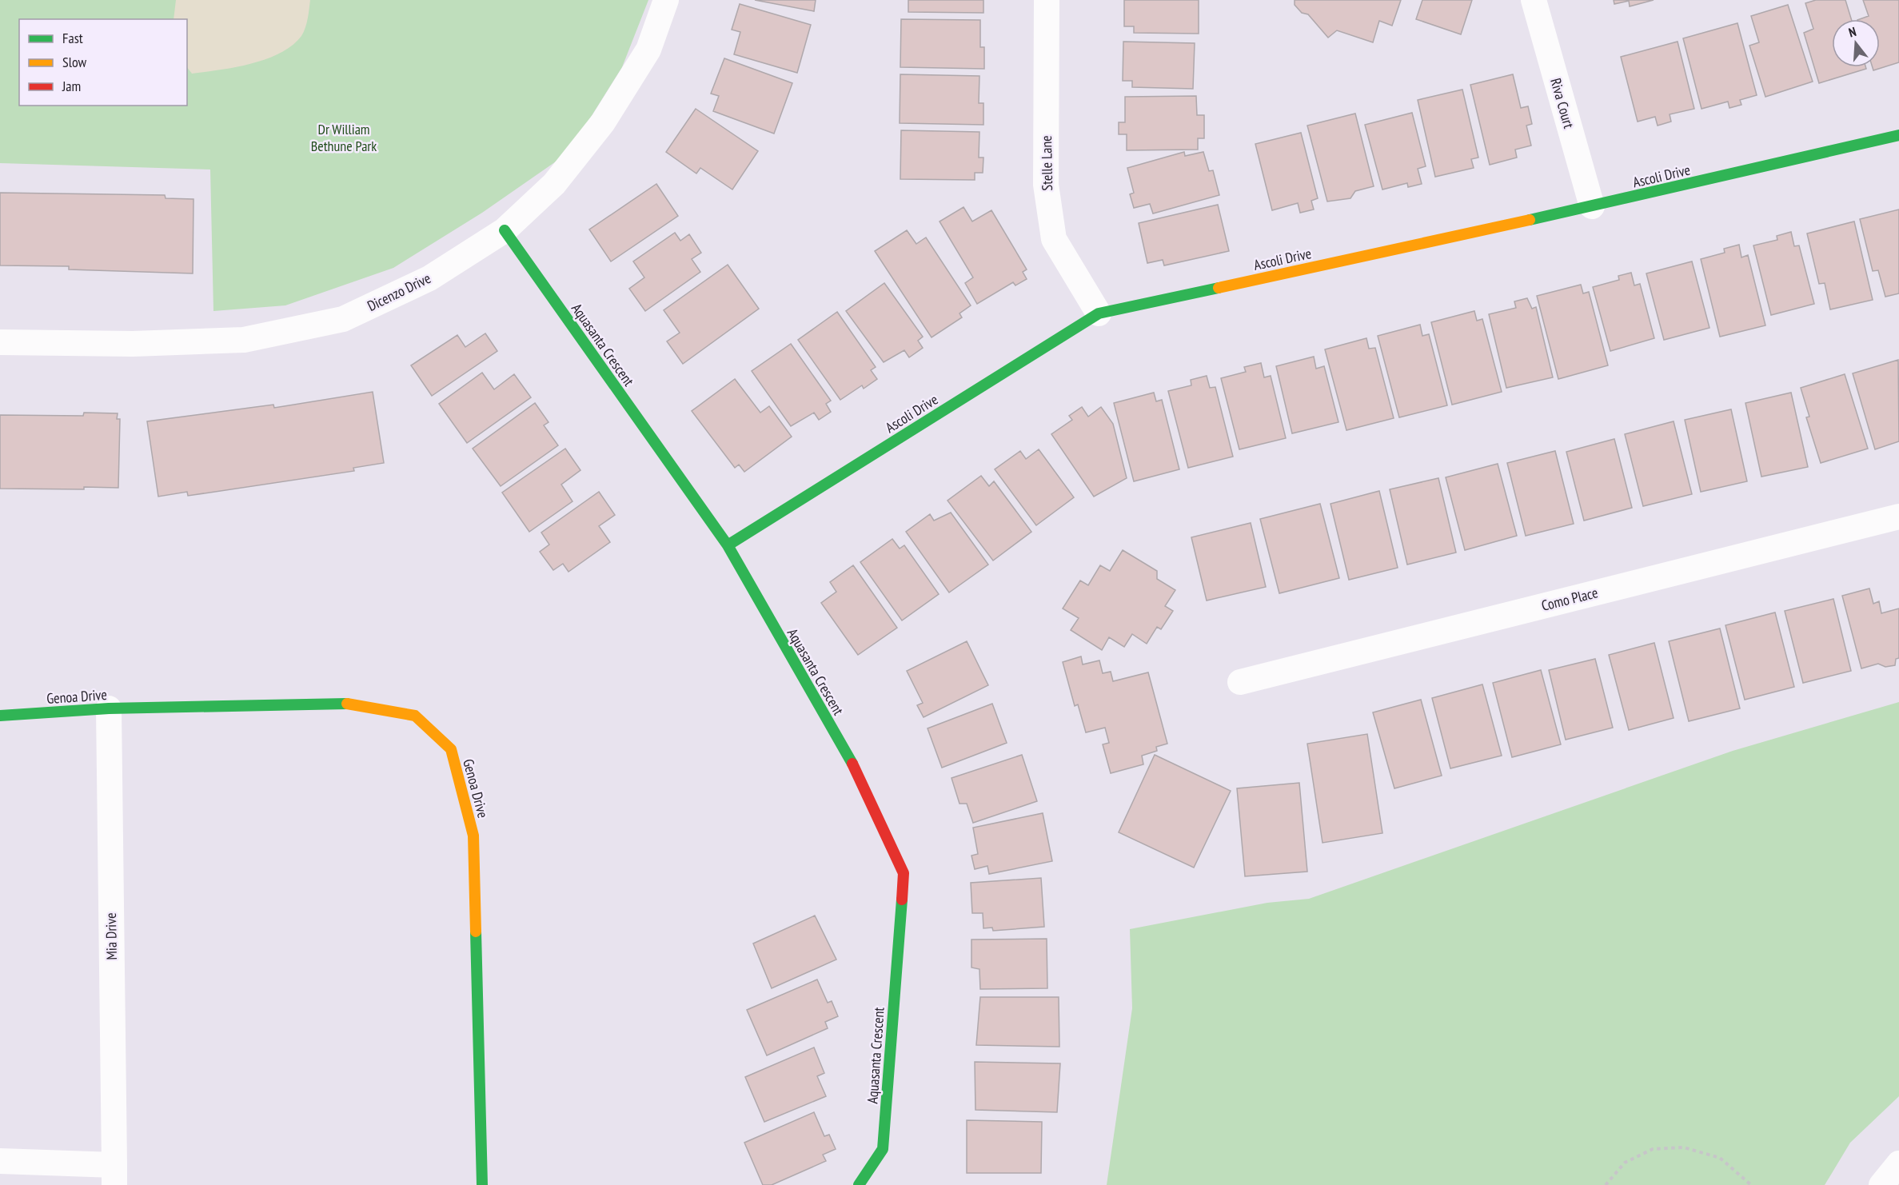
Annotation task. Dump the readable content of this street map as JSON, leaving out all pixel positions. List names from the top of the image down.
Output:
{
  "streets": {
    "street": [
      "Riva Court",
      "Stelle Lane",
      "Ascoli Drive",
      "Dicenzo Drive",
      "Aquasanta Crescent",
      "Como Place",
      "Genoa Drive",
      "Mia Drive"
    ]
  },
  "crossings": [
    ["Riva Court", "Ascoli Drive"],
    ["Stelle Lane", "Ascoli Drive"],
    ["Ascoli Drive", "Aquasanta Crescent"],
    ["Dicenzo Drive", "Aquasanta Crescent"],
    ["Genoa Drive", "Mia Drive"]
  ],
  "parks": ["Dr William Bethune Park"],
  "legend": ["Fast", "Slow", "Jam"],
  "north": "top"
}
